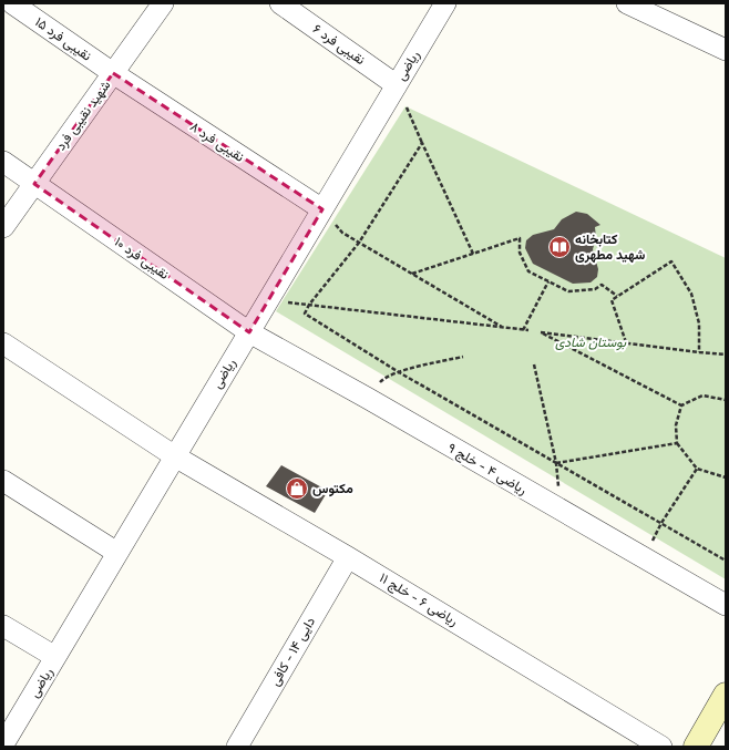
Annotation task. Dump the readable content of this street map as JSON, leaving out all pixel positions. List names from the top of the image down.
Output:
{
  "streets": {
    "street": [
      "نقیبی فرد ۱۵",
      "نقیبی فرد ۶",
      "ریاضی",
      "شهید نقیبی فرد",
      "نقیبی فرد ۸",
      "نقیبی فرد ۱۰",
      "ریاضی ۴ - خلج ۹",
      "ریاضی ۶ - خلج ۱۱",
      "دایی ۱۴ - کافی"
    ]
  },
  "crossings": [
    ["نقیبی فرد ۱۵", "شهید نقیبی فرد"],
    ["نقیبی فرد ۱۵", "نقیبی فرد ۸"],
    ["نقیبی فرد ۶", "ریاضی"],
    ["ریاضی", "نقیبی فرد ۸"],
    ["ریاضی", "نقیبی فرد ۱۰"],
    ["ریاضی", "ریاضی ۴ - خلج ۹"],
    ["ریاضی", "ریاضی ۶ - خلج ۱۱"],
    ["شهید نقیبی فرد", "نقیبی فرد ۸"],
    ["شهید نقیبی فرد", "نقیبی فرد ۱۰"],
    ["نقیبی فرد ۱۰", "ریاضی ۴ - خلج ۹"],
    ["ریاضی ۶ - خلج ۱۱", "دایی ۱۴ - کافی"]
  ],
  "parks": ["بوستان شادی"],
  "places": {
    "library": ["کتابخانه شهید مطهری"],
    "shop": ["مکتوس"]
  }
}
